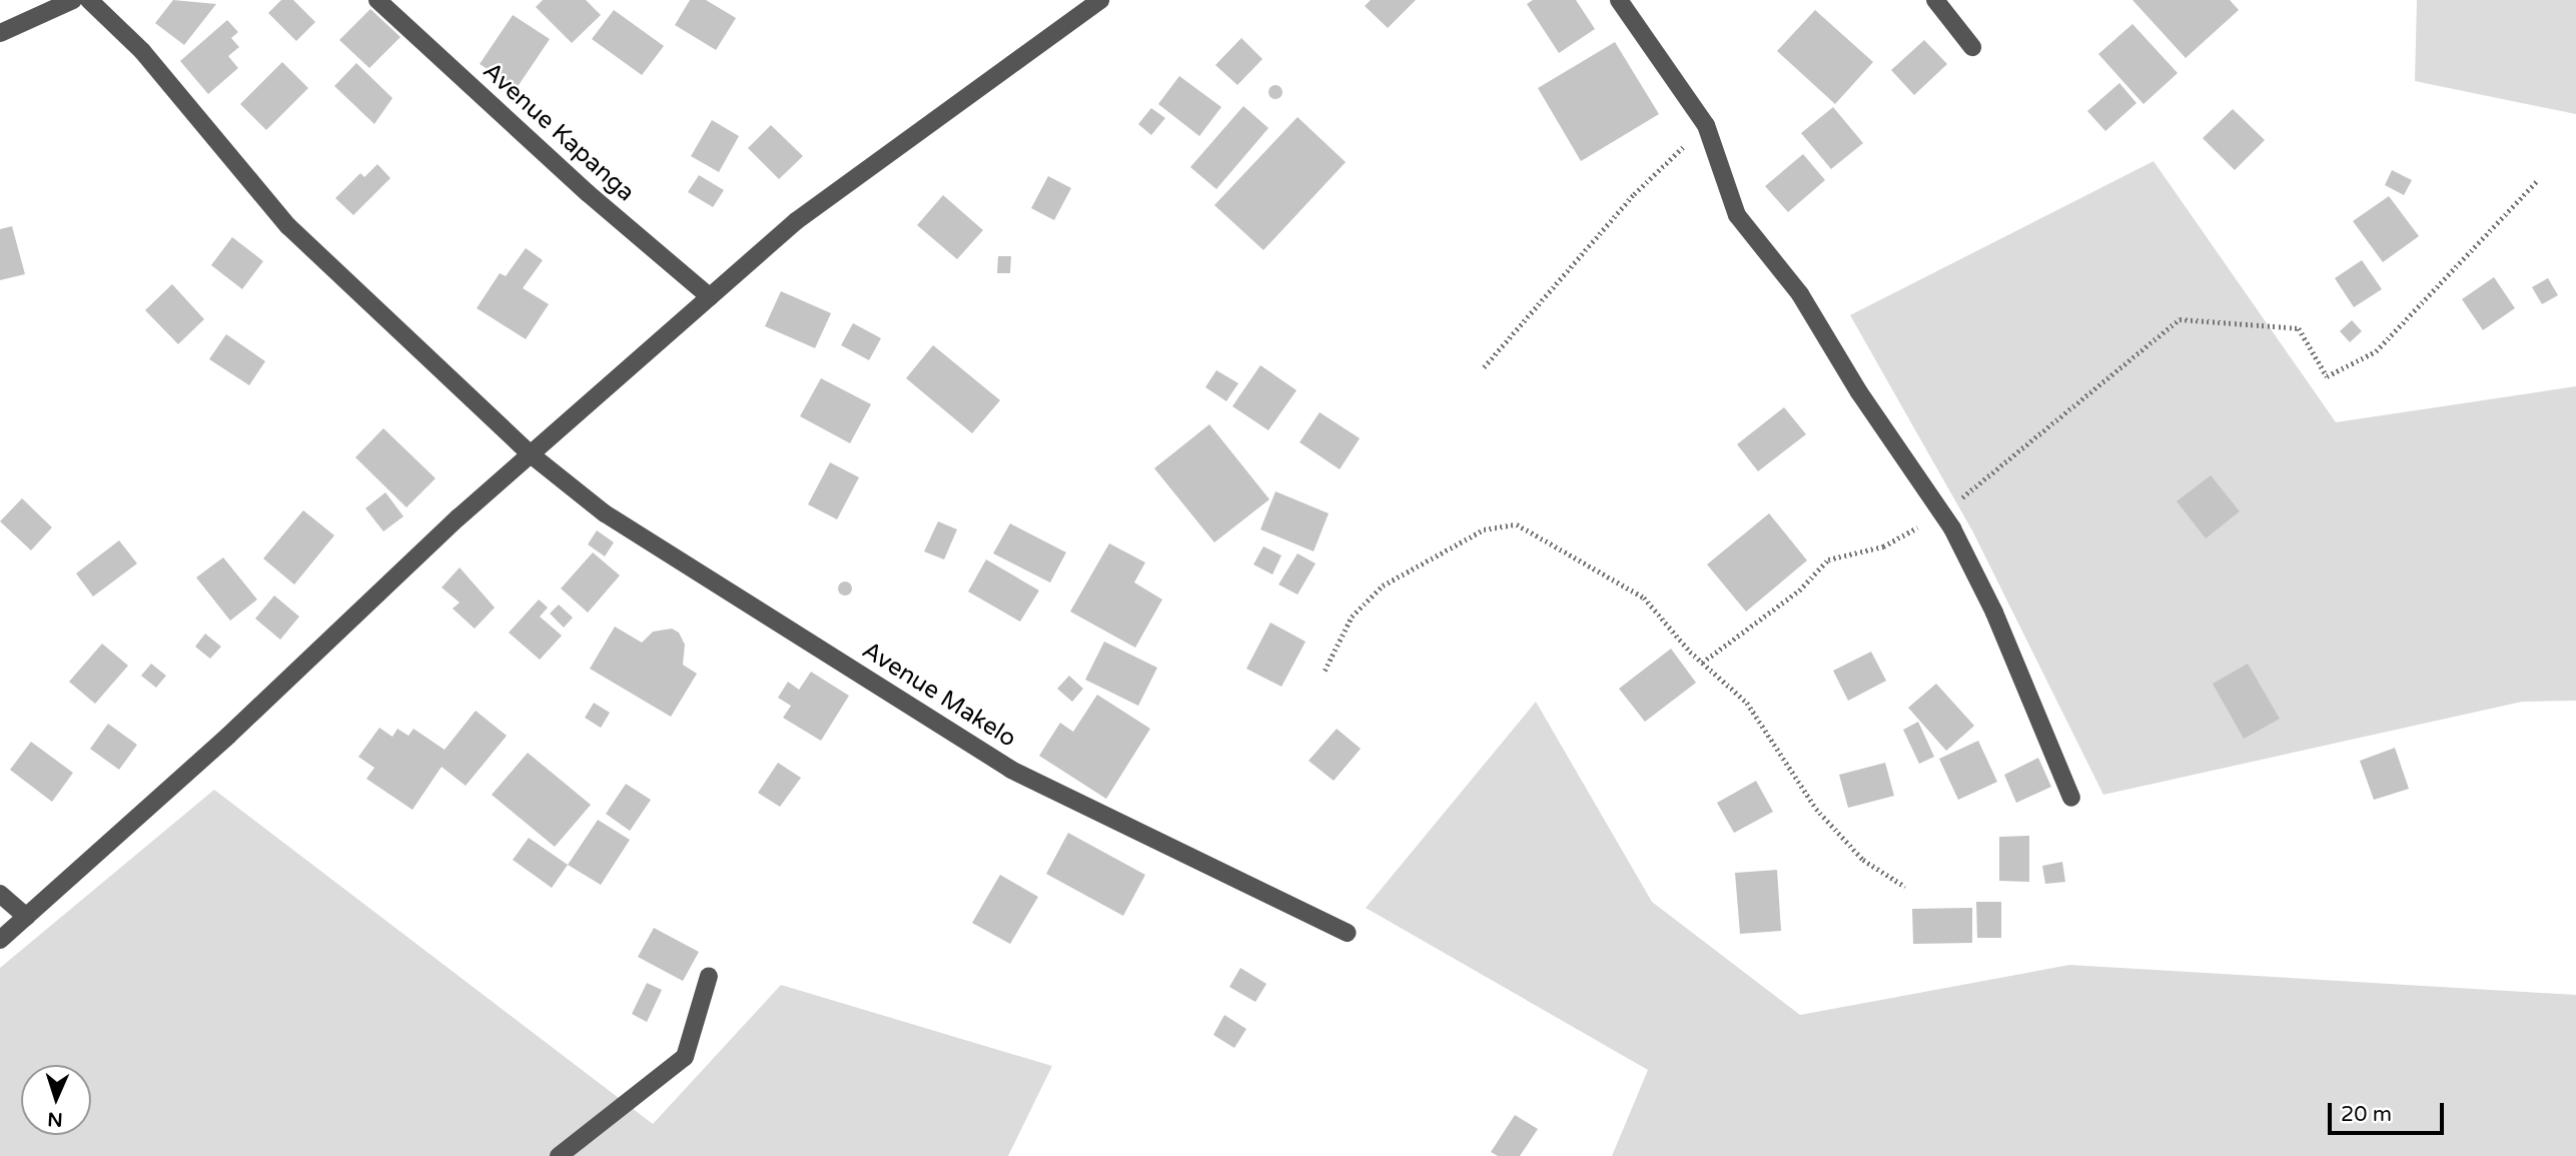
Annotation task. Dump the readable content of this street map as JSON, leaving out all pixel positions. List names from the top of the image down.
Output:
{
  "streets": {
    "street": ["Avenue Kapanga", "Avenue Makelo"]
  },
  "scale_bar": "20 m",
  "north": "bottom"
}
